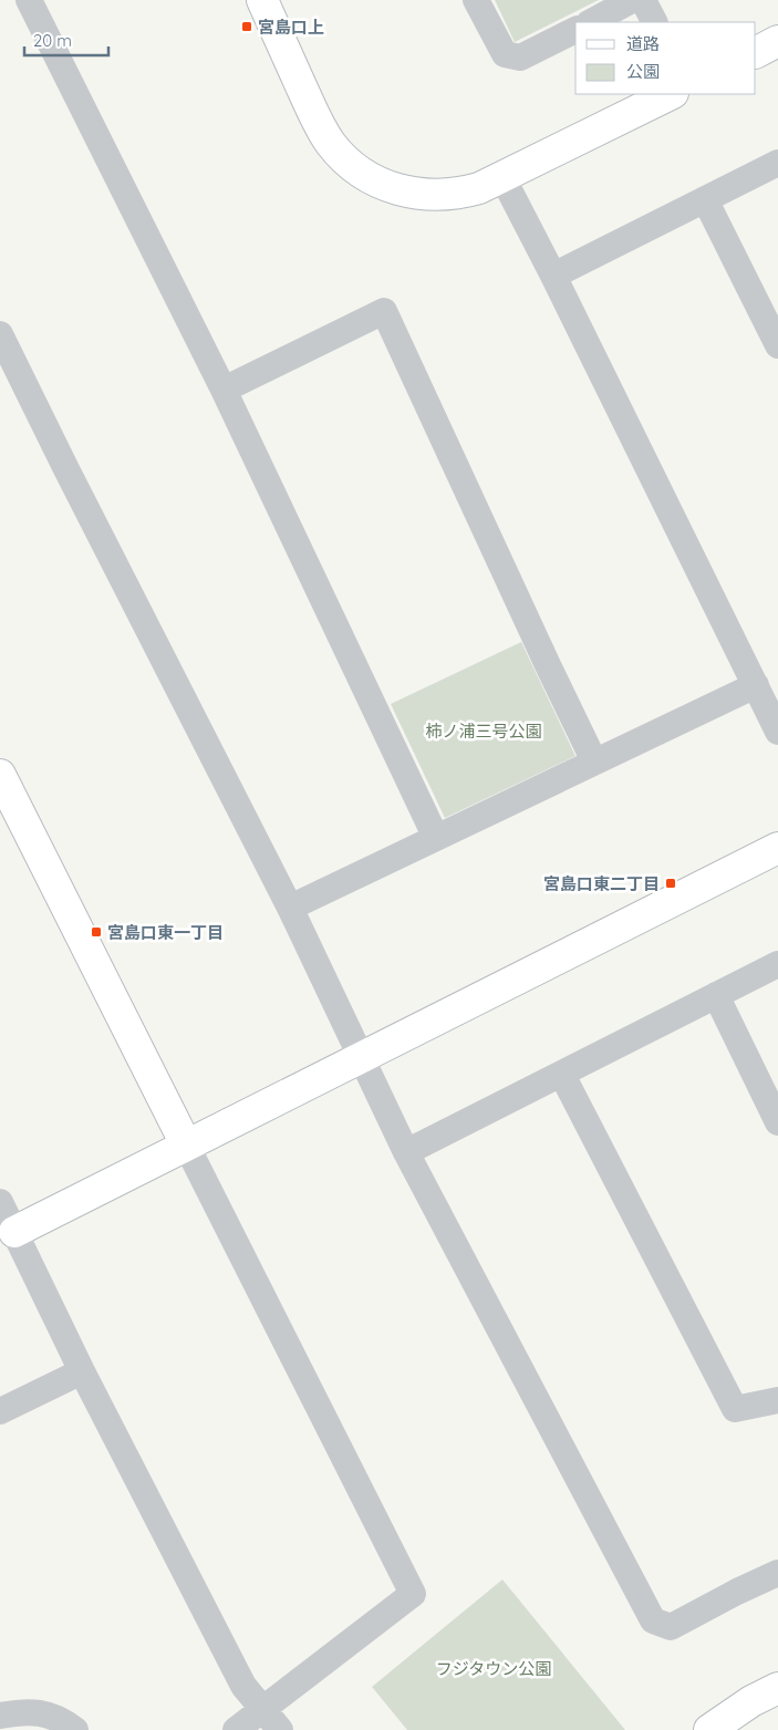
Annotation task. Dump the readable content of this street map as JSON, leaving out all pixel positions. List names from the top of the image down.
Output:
{
  "parks": ["柿ノ浦三号公園", "フジタウン公園"],
  "places": {
    "transit": ["宮島口上", "宮島口東二丁目", "宮島口東一丁目"]
  },
  "legend": ["道路", "公園"],
  "scale_bar": "20 m"
}
